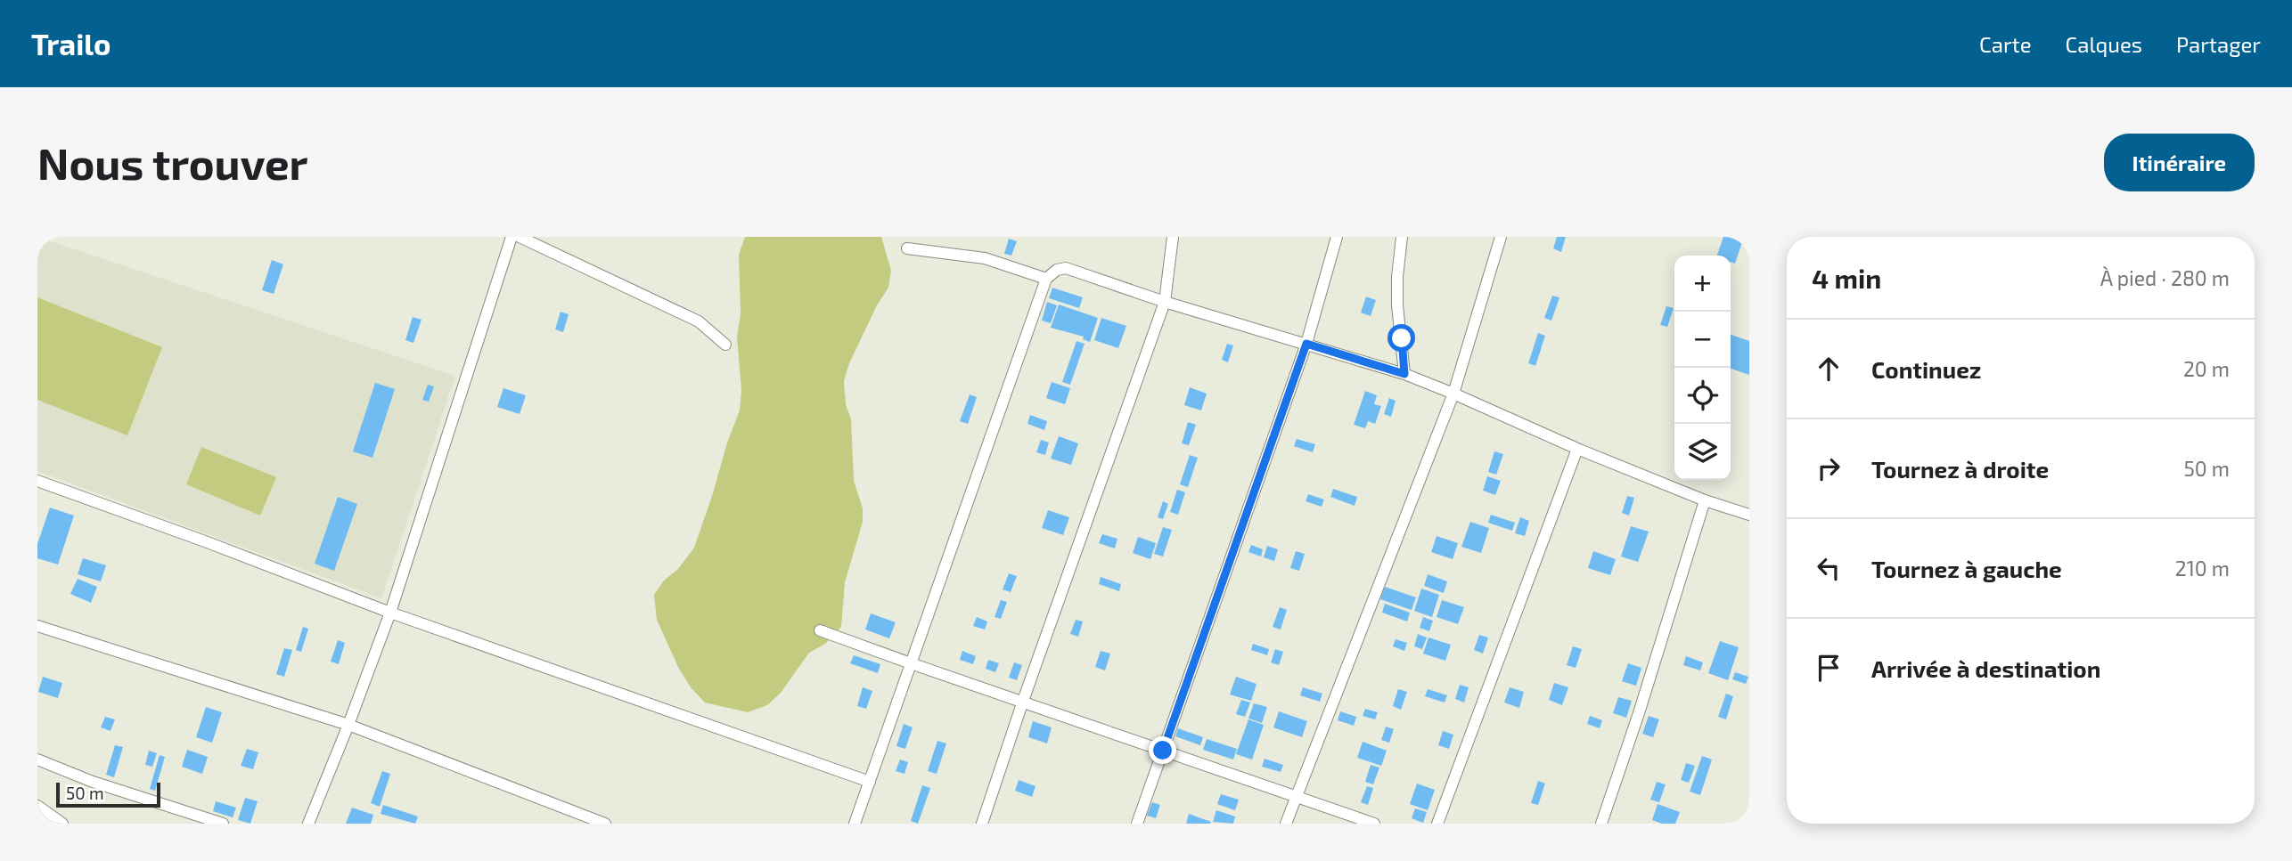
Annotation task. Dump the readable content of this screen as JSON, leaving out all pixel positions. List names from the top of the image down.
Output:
{
  "scale_bar": "50 m",
  "page": {
    "header": "Trailo",
    "nav": ["Carte", "Calques", "Partager"],
    "buttons": "Itinéraire",
    "title": "Nous trouver",
    "heading": ["4 min", "À pied · 280 m"],
    "map_buttons": ["+", "−"],
    "list": [
      ["Continuez", "20 m"],
      ["Tournez à droite", "50 m"],
      ["Tournez à gauche", "210 m"],
      "Arrivée à destination"
    ],
    "scale": "50 m"
  }
}
